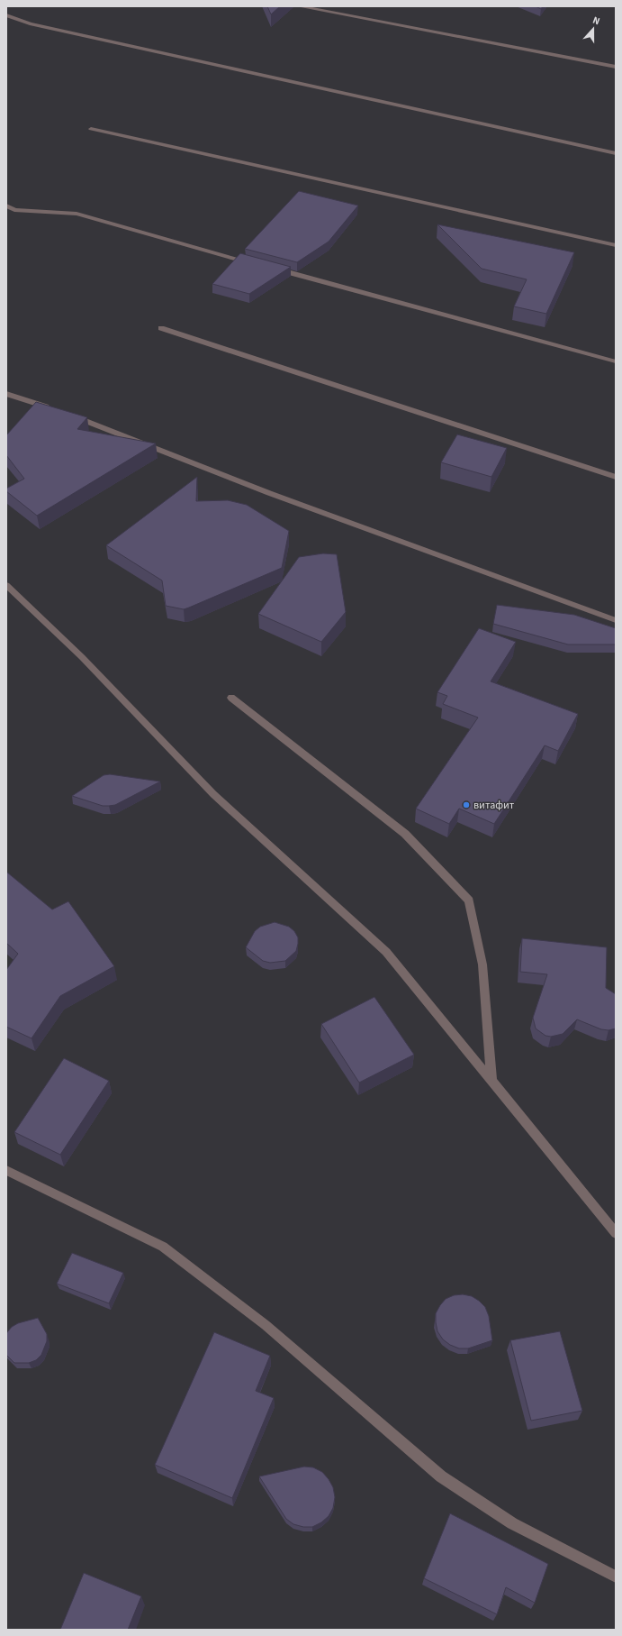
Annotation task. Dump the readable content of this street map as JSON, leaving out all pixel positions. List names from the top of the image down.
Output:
{
  "places": ["витафит"],
  "north": "top"
}
